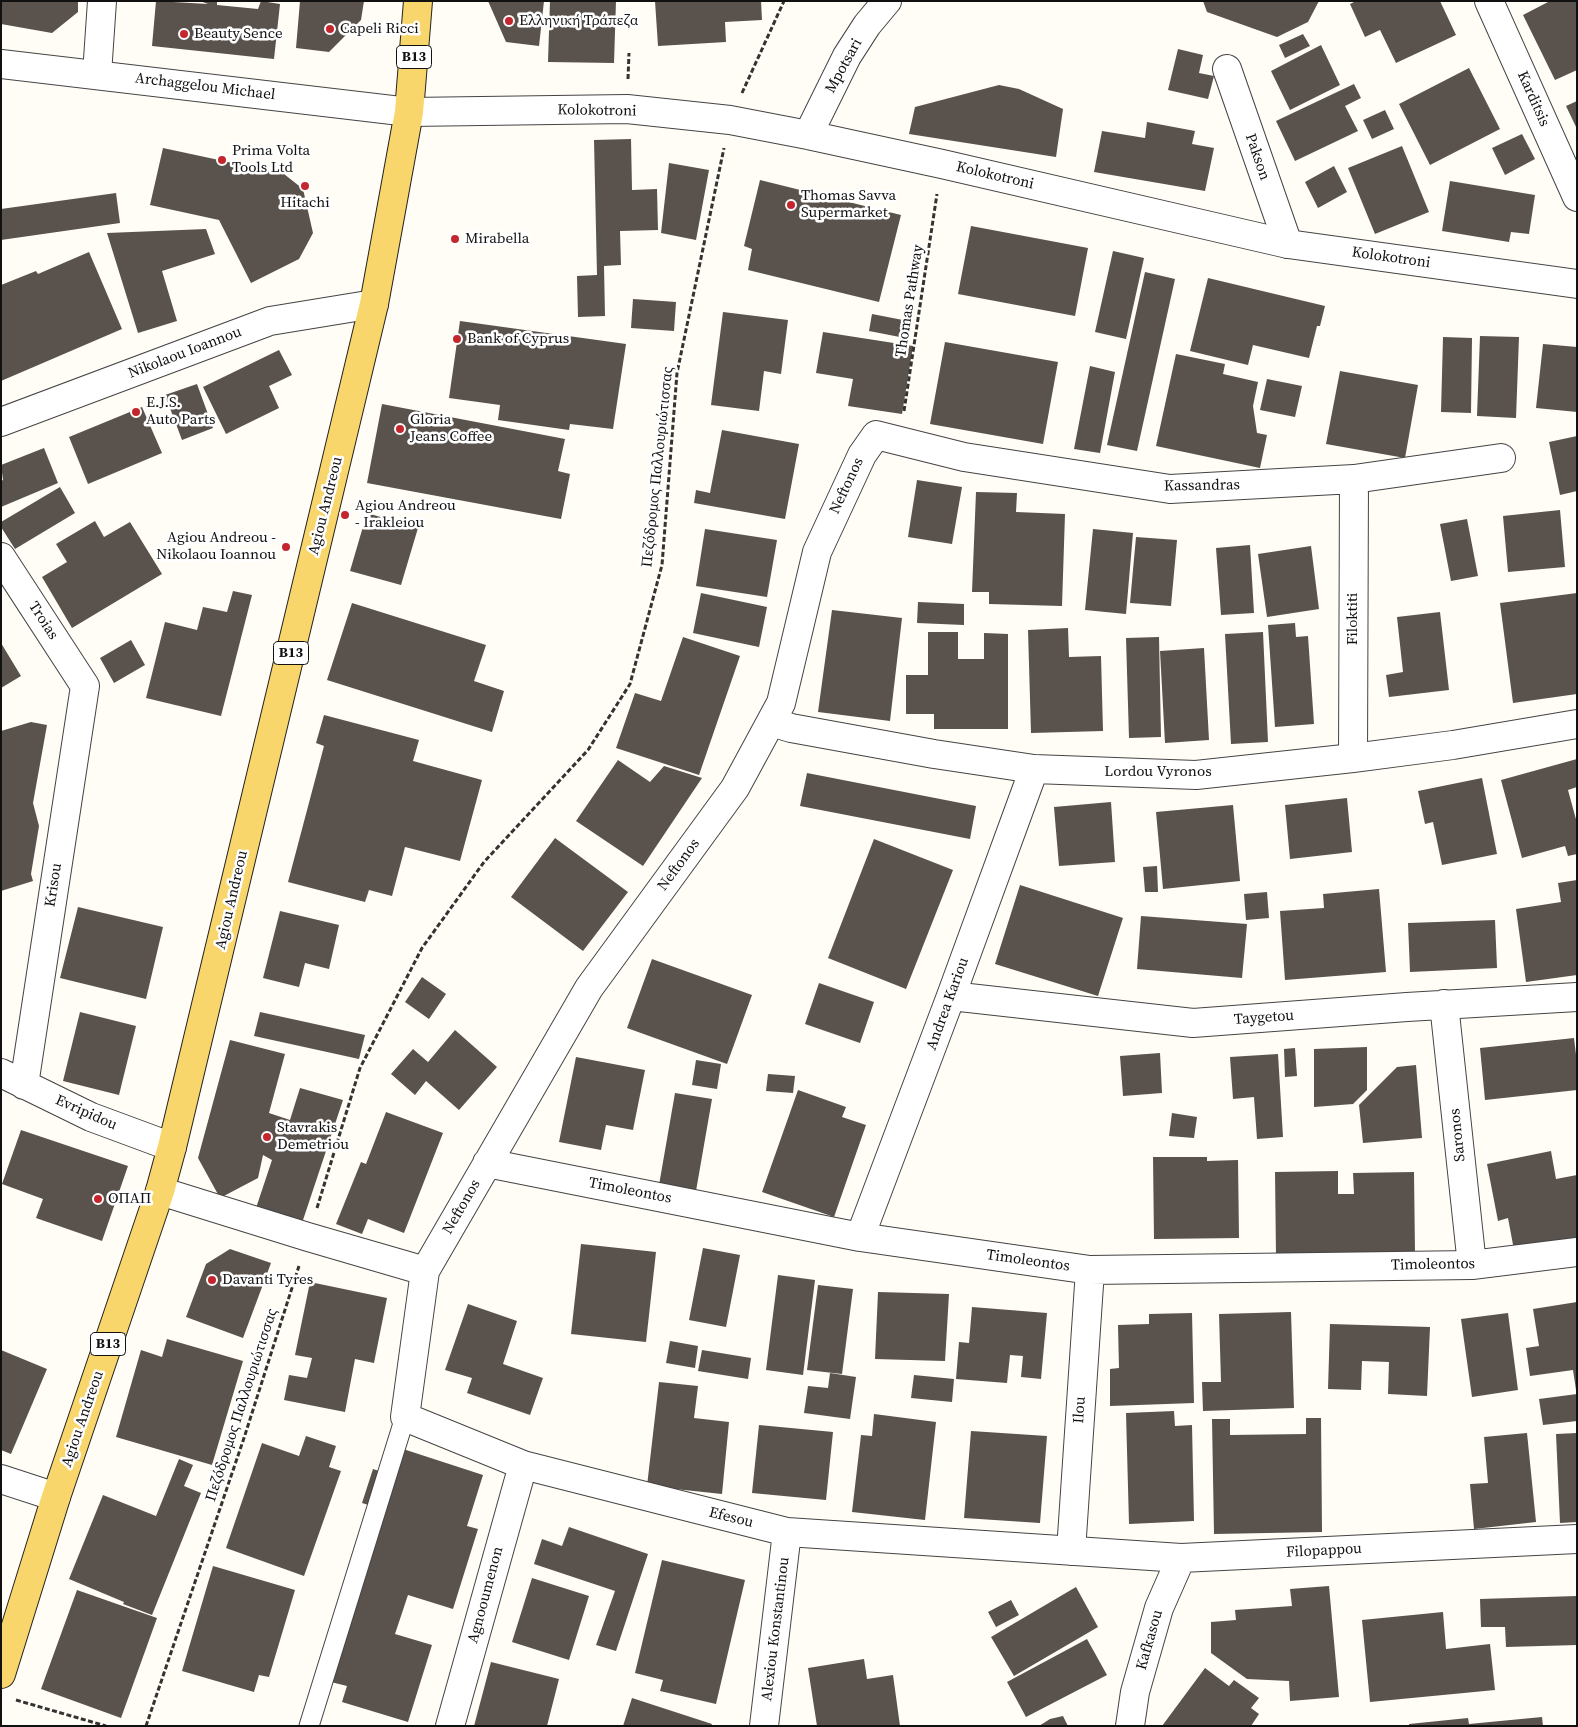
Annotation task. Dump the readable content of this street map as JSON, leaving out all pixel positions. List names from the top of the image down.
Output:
{
  "streets": {
    "main road": ["B13", "Agiou Andreou"],
    "street": [
      "Mpotsari",
      "Archaggelou Michael",
      "Karditsis",
      "Kolokotroni",
      "Pakson",
      "Nikolaou Ioannou",
      "Neftonos",
      "Kassandras",
      "Filoktiti",
      "Troias",
      "Lordou Vyronos",
      "Krisou",
      "Andrea Kariou",
      "Taygetou",
      "Evripidou",
      "Saronos",
      "Timoleontos",
      "Ilou",
      "Efesou",
      "Filopappou",
      "Agnooumenon",
      "Alexiou Konstantinou",
      "Kafkasou"
    ],
    "path": ["Thomas Pathway", "Πεζόδρομος Παλλουριώτισσας"]
  },
  "crossings": [
    ["B13", "Archaggelou Michael"],
    ["B13", "Kolokotroni"],
    ["B13", "Agiou Andreou"],
    ["Mpotsari", "Kolokotroni"],
    ["Archaggelou Michael", "Kolokotroni"],
    ["Archaggelou Michael", "Agiou Andreou"],
    ["Kolokotroni", "Pakson"],
    ["Kolokotroni", "Thomas Pathway"],
    ["Kolokotroni", "Πεζόδρομος Παλλουριώτισσας"],
    ["Kolokotroni", "Agiou Andreou"],
    ["Thomas Pathway", "Neftonos"],
    ["Thomas Pathway", "Kassandras"],
    ["Nikolaou Ioannou", "Agiou Andreou"],
    ["Neftonos", "Kassandras"],
    ["Neftonos", "Lordou Vyronos"],
    ["Neftonos", "Timoleontos"],
    ["Neftonos", "Efesou"],
    ["Kassandras", "Filoktiti"],
    ["Agiou Andreou", "Evripidou"],
    ["Filoktiti", "Lordou Vyronos"],
    ["Troias", "Krisou"],
    ["Lordou Vyronos", "Andrea Kariou"],
    ["Krisou", "Evripidou"],
    ["Andrea Kariou", "Taygetou"],
    ["Andrea Kariou", "Timoleontos"],
    ["Taygetou", "Saronos"],
    ["Saronos", "Timoleontos"],
    ["Timoleontos", "Ilou"],
    ["Ilou", "Efesou"],
    ["Ilou", "Filopappou"],
    ["Efesou", "Filopappou"],
    ["Efesou", "Agnooumenon"],
    ["Efesou", "Alexiou Konstantinou"],
    ["Filopappou", "Kafkasou"]
  ],
  "places": [
    "Ελληνική Τράπεζα",
    "Capeli Ricci",
    "Beauty Sence",
    "Prima Volta Tools Ltd",
    "Hitachi",
    "Thomas Savva Supermarket",
    "Mirabella",
    "Bank of Cyprus",
    "E.J.S. Auto Parts",
    "Gloria Jeans Coffee",
    "Agiou Andreou - Irakleiou",
    "Agiou Andreou - Nikolaou Ioannou",
    "Stavrakis Demetriou",
    "ΟΠΑΠ",
    "Davanti Tyres"
  ]
}
